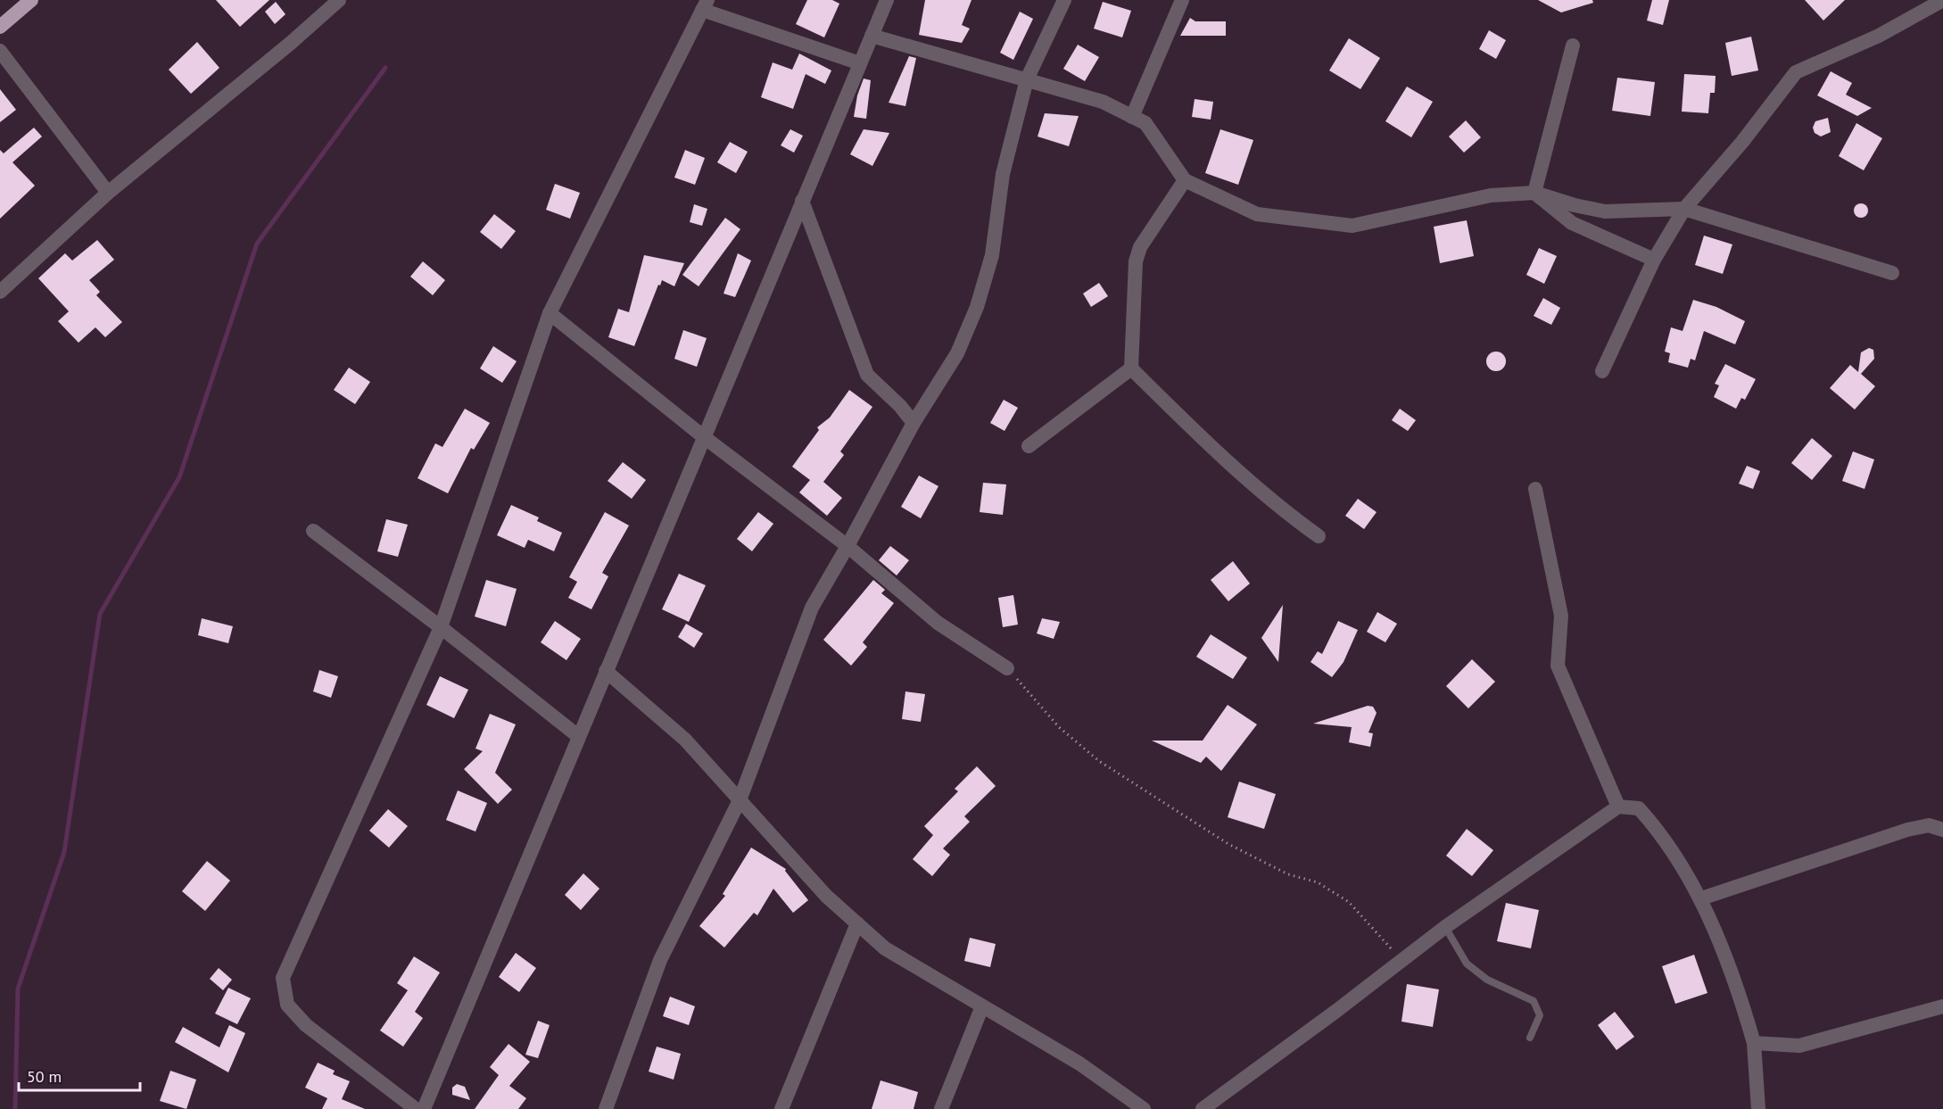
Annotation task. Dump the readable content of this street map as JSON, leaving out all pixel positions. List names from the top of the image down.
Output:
{
  "scale_bar": "50 m"
}
